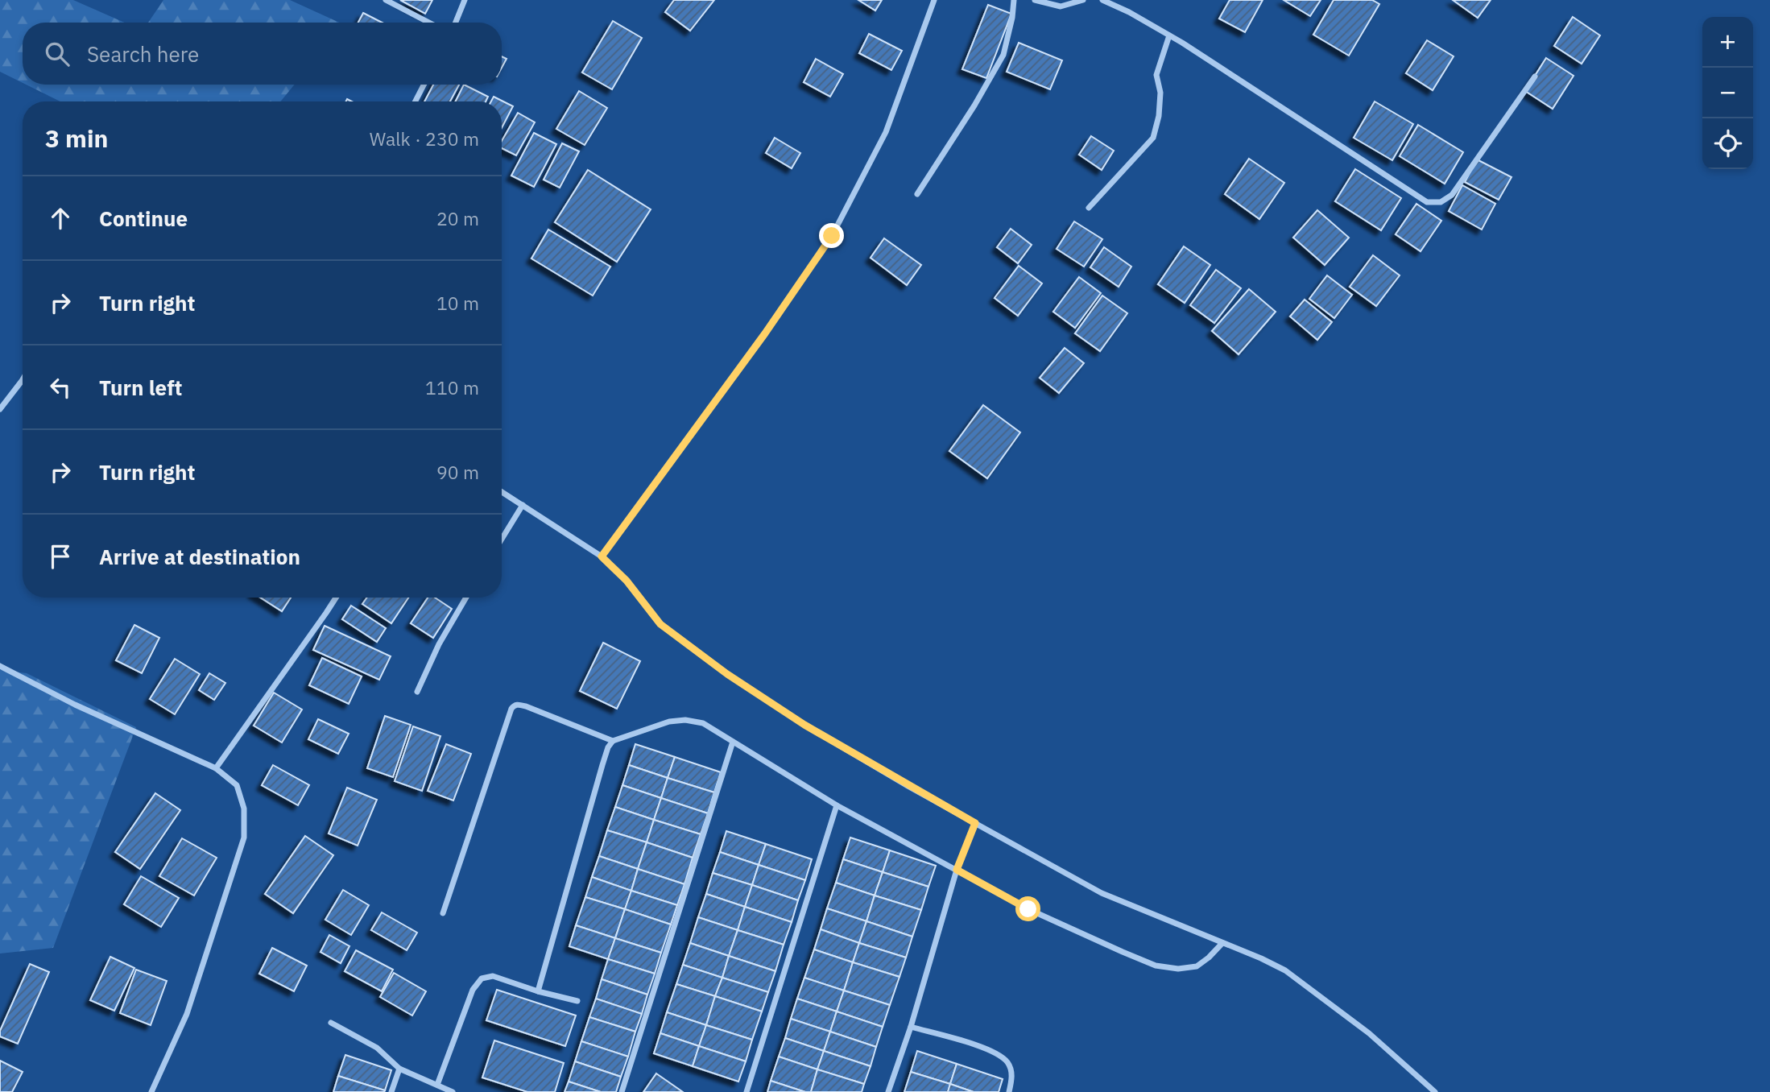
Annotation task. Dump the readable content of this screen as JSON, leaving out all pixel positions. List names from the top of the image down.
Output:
{
  "page": {
    "map_buttons": ["+", "−"],
    "search": "Search here",
    "heading": ["3 min", "Walk · 230 m"],
    "list": [
      ["Continue", "20 m"],
      ["Turn right", "10 m"],
      ["Turn left", "110 m"],
      ["Turn right", "90 m"],
      "Arrive at destination"
    ]
  }
}
